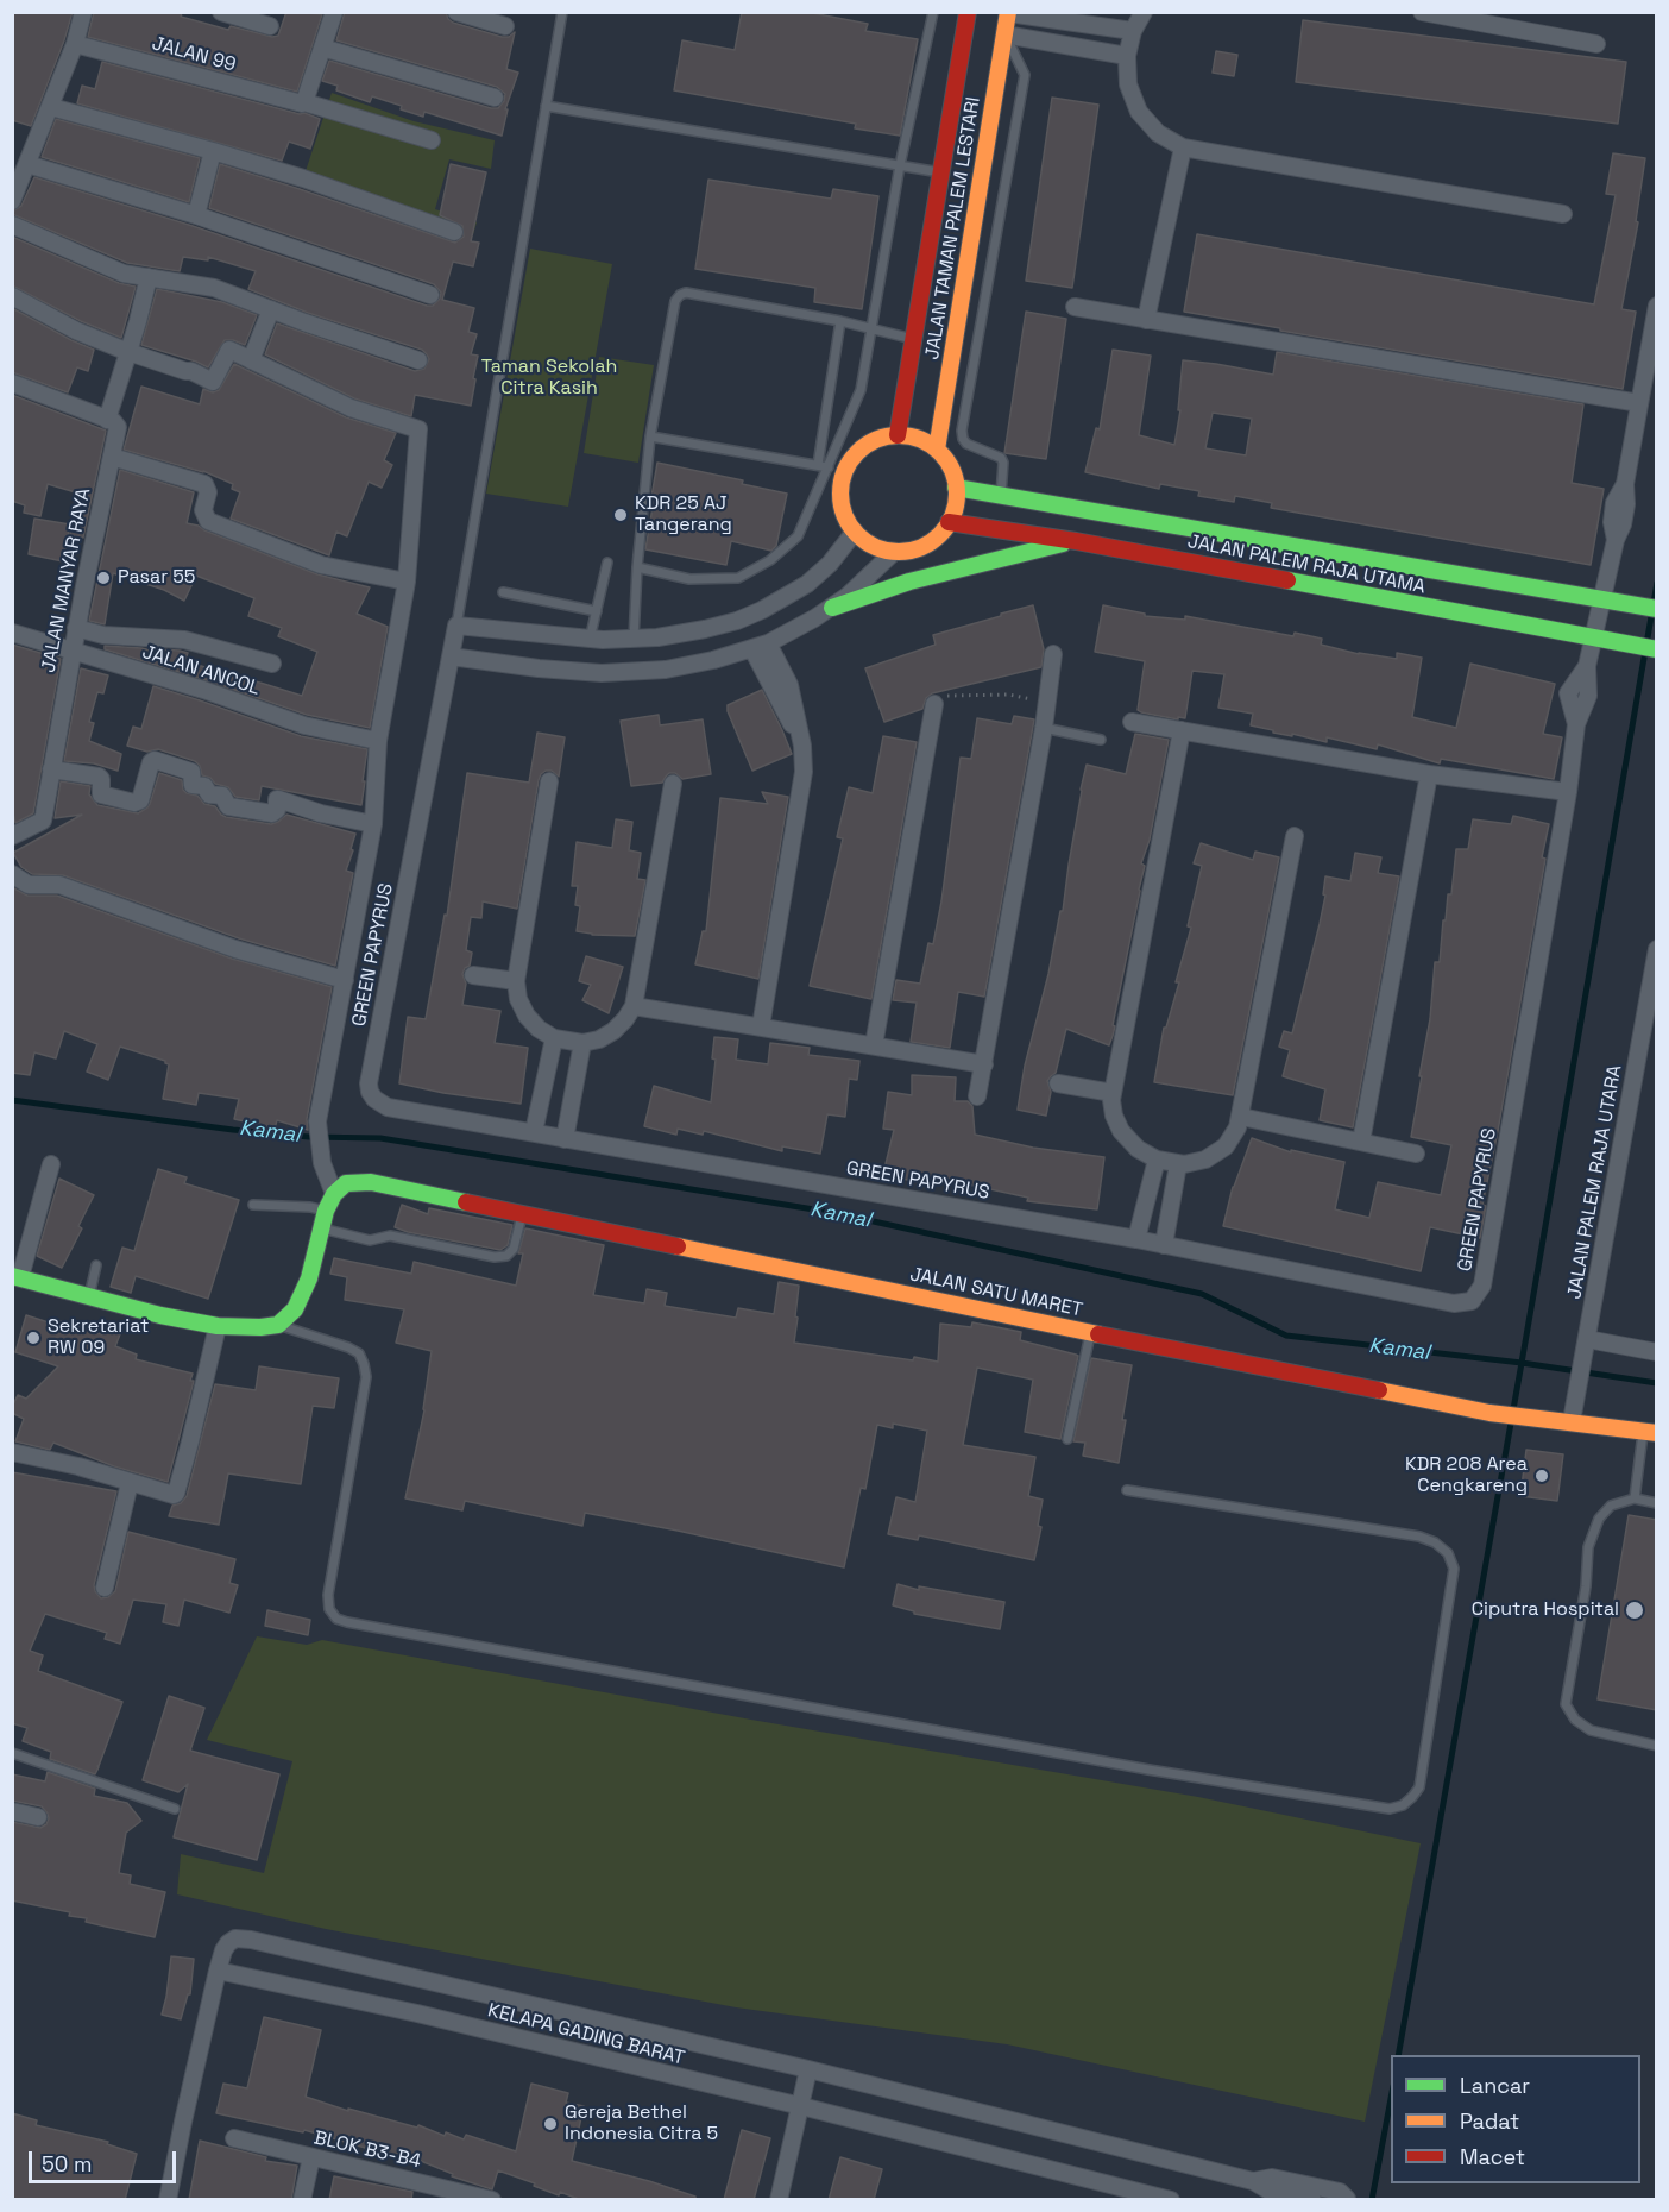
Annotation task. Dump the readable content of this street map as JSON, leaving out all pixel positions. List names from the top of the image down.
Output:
{
  "streets": {
    "street": [
      "JALAN 99",
      "JALAN TAMAN PALEM LESTARI",
      "JALAN PALEM RAJA UTAMA",
      "JALAN MANYAR RAYA",
      "JALAN ANCOL",
      "GREEN PAPYRUS",
      "JALAN PALEM RAJA UTARA",
      "JALAN SATU MARET",
      "KELAPA GADING BARAT",
      "BLOK B3-B4"
    ]
  },
  "crossings": [
    ["JALAN TAMAN PALEM LESTARI", "JALAN PALEM RAJA UTAMA"],
    ["JALAN PALEM RAJA UTAMA", "GREEN PAPYRUS"],
    ["JALAN MANYAR RAYA", "JALAN ANCOL"],
    ["JALAN PALEM RAJA UTARA", "JALAN SATU MARET"]
  ],
  "water": ["Kamal"],
  "parks": ["Taman Sekolah Citra Kasih"],
  "places": [
    "KDR 25 AJ Tangerang",
    "Pasar 55",
    "Sekretariat RW 09",
    "KDR 208 Area Cengkareng",
    "Ciputra Hospital",
    "Gereja Bethel Indonesia Citra 5"
  ],
  "legend": ["Lancar", "Padat", "Macet"],
  "scale_bar": "50 m"
}
